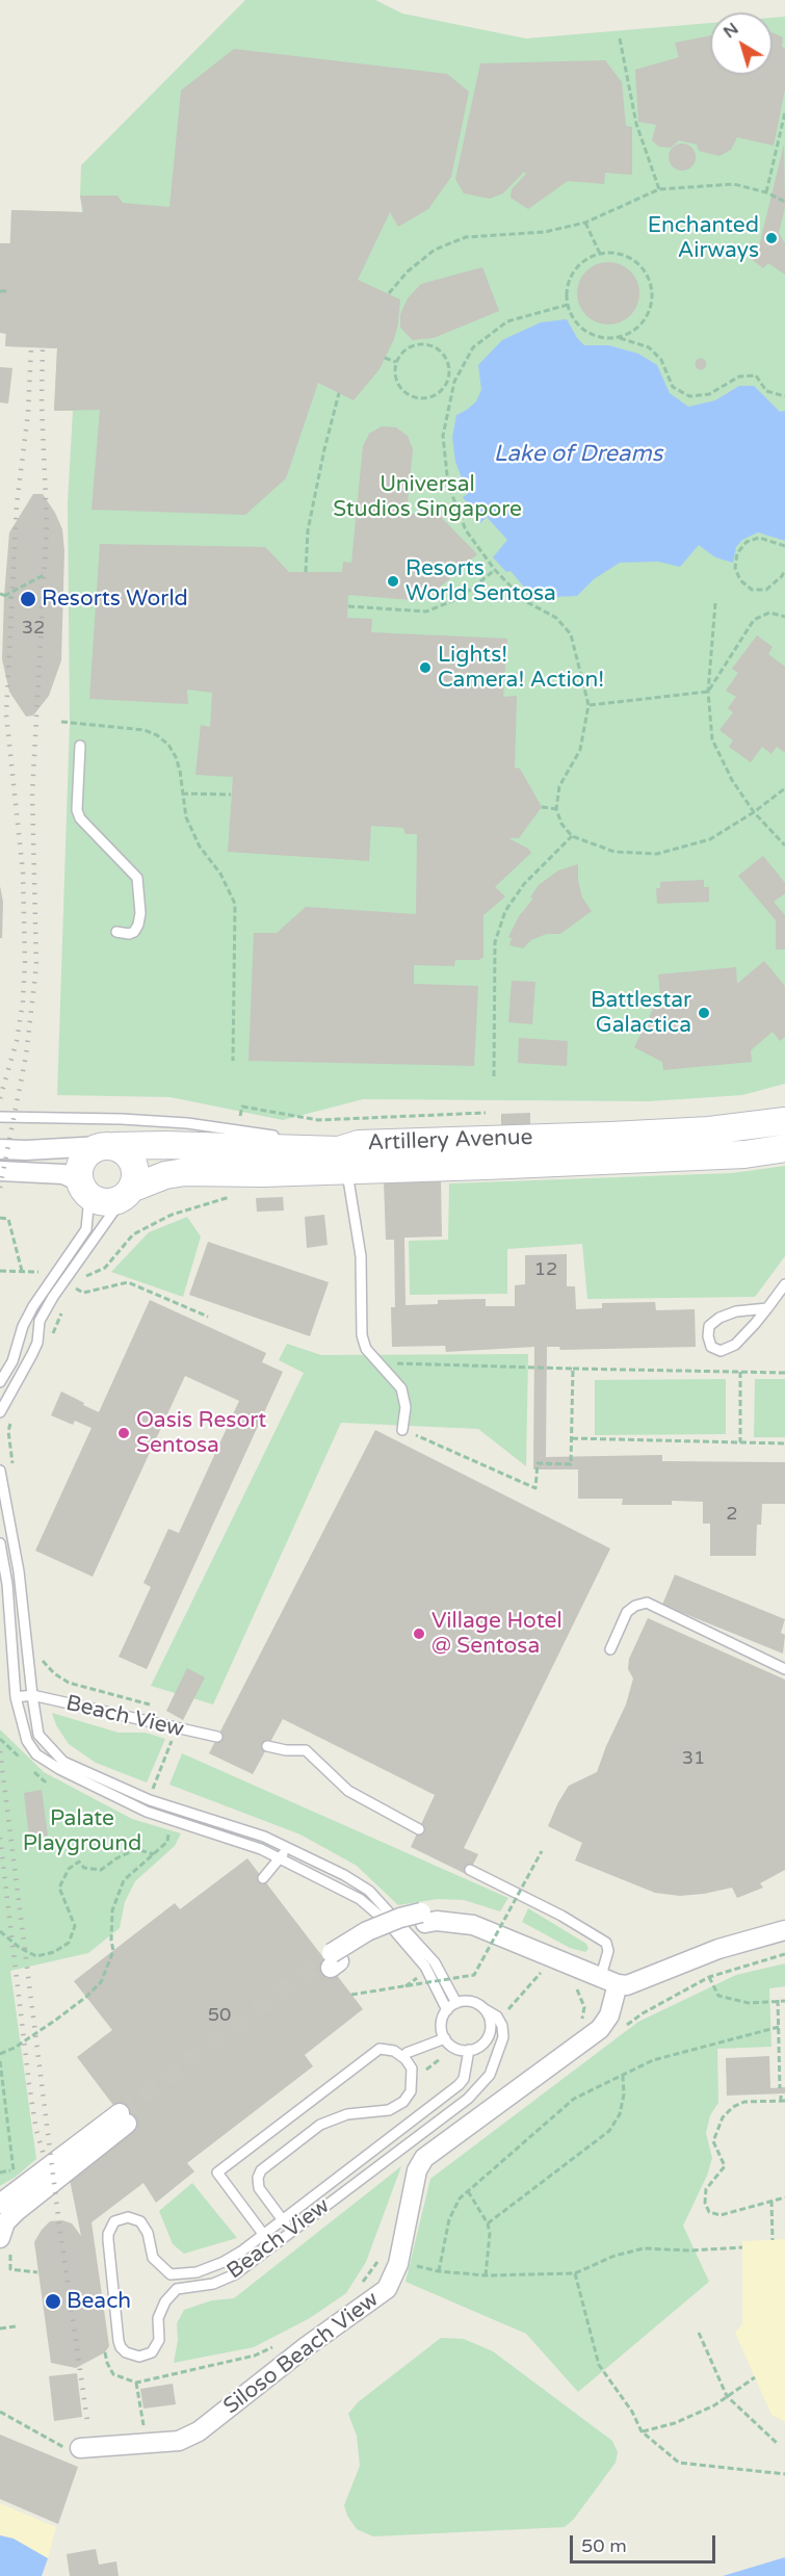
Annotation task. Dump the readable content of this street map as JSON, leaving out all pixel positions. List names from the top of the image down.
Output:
{
  "streets": {
    "street": ["Artillery Avenue", "Siloso Beach View"],
    "lane": ["Beach View"]
  },
  "water": ["Lake of Dreams"],
  "parks": ["Universal Studios Singapore", "Palate Playground"],
  "places": [
    "Enchanted Airways",
    "Resorts World Sentosa",
    "Resorts World",
    "Lights! Camera! Action!",
    "Battlestar Galactica",
    "Oasis Resort Sentosa",
    "Village Hotel @ Sentosa",
    "Beach"
  ],
  "house_numbers": [
    "32",
    "12",
    "2",
    "31",
    "50"
  ],
  "scale_bar": "50 m",
  "north": "top left"
}
